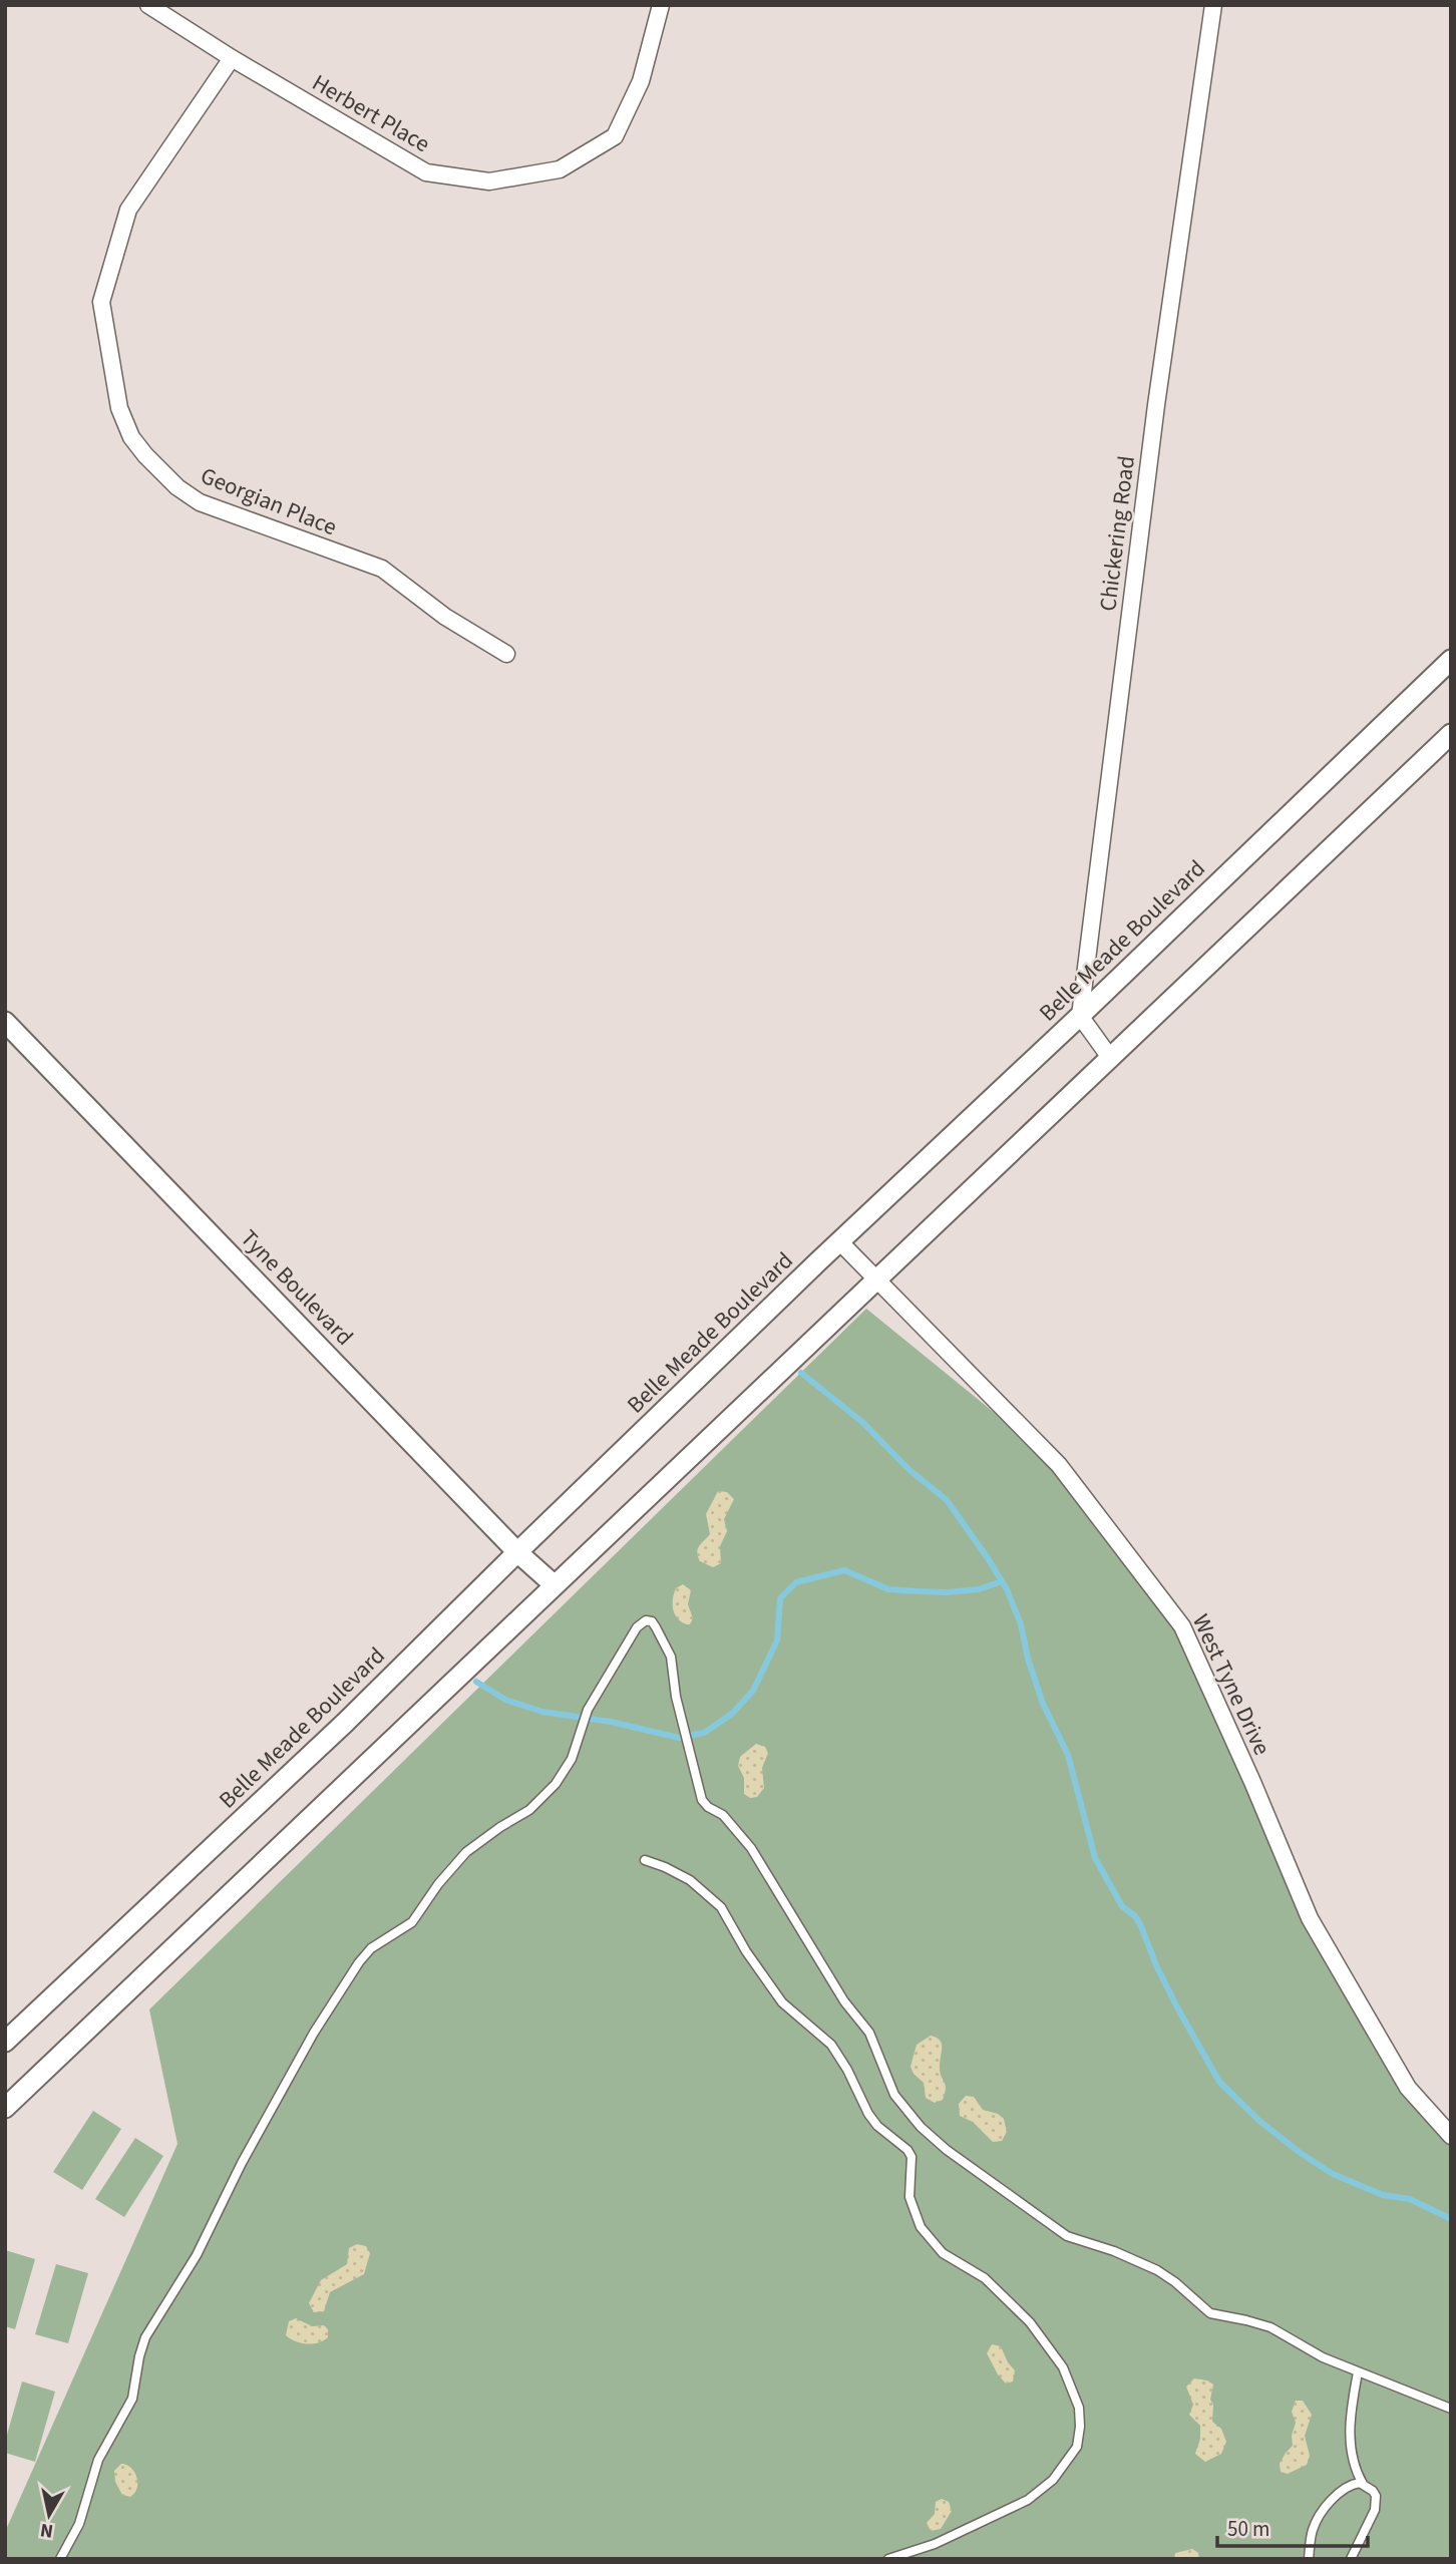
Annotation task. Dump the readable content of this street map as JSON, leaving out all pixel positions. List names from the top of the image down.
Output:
{
  "streets": {
    "street": [
      "Herbert Place",
      "Georgian Place",
      "Chickering Road",
      "Belle Meade Boulevard",
      "Tyne Boulevard",
      "West Tyne Drive"
    ]
  },
  "crossings": [
    ["Herbert Place", "Georgian Place"],
    ["Chickering Road", "Belle Meade Boulevard"],
    ["Belle Meade Boulevard", "Tyne Boulevard"],
    ["Belle Meade Boulevard", "West Tyne Drive"]
  ],
  "scale_bar": "50 m",
  "north": "bottom"
}
